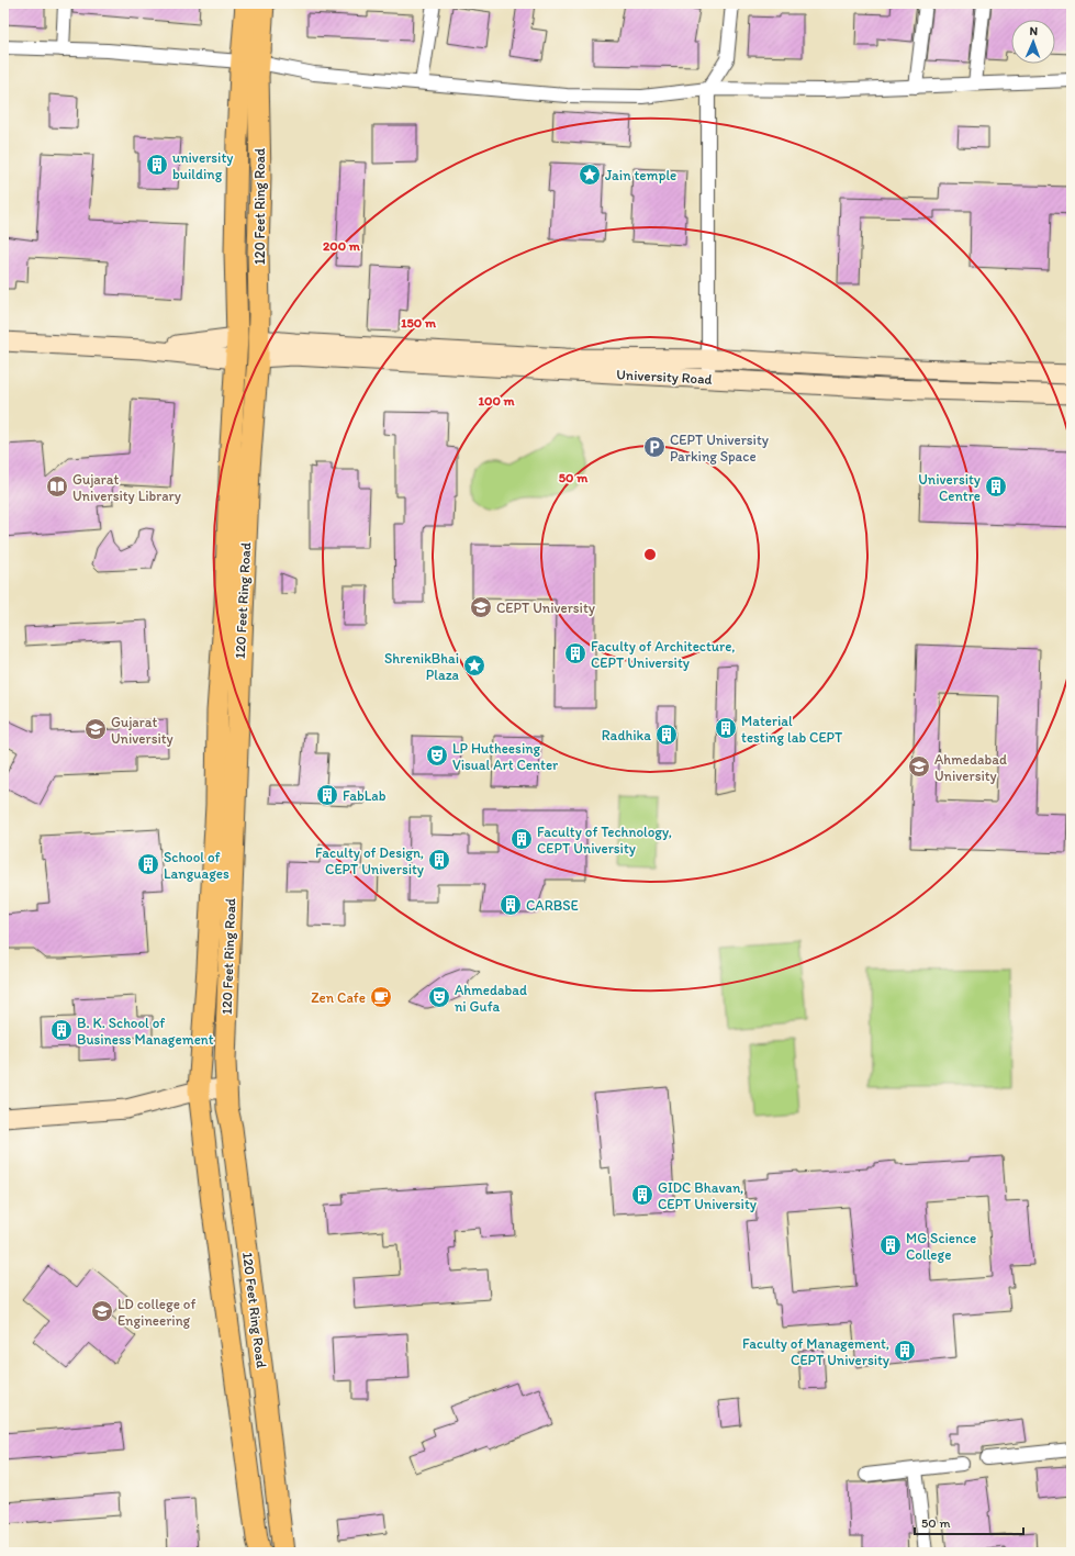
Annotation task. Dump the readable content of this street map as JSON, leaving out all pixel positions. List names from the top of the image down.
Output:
{
  "streets": {
    "main road": ["120 Feet Ring Road"],
    "street": ["University Road"]
  },
  "crossings": [
    ["120 Feet Ring Road", "University Road"]
  ],
  "places": {
    "building": [
      "university building",
      "University Centre",
      "Faculty of Architecture, CEPT University",
      "Material testing lab CEPT",
      "Radhika",
      "FabLab",
      "Faculty of Technology, CEPT University",
      "Faculty of Design, CEPT University",
      "School of Languages",
      "CARBSE",
      "B. K. School of Business Management",
      "GIDC Bhavan, CEPT University",
      "MG Science College",
      "Faculty of Management, CEPT University"
    ],
    "place": ["Jain temple", "ShrenikBhai Plaza"],
    "parking": ["CEPT University Parking Space"],
    "library": ["Gujarat University Library"],
    "school or university": [
      "CEPT University",
      "Gujarat University",
      "Ahmedabad University",
      "LD college of Engineering"
    ],
    "theatre": ["LP Hutheesing Visual Art Center", "Ahmedabad ni Gufa"],
    "cafe": ["Zen Cafe"]
  },
  "scale_bar": "50 m",
  "north": "top",
  "rings": [
    "200 m",
    "150 m",
    "100 m",
    "50 m"
  ]
}
